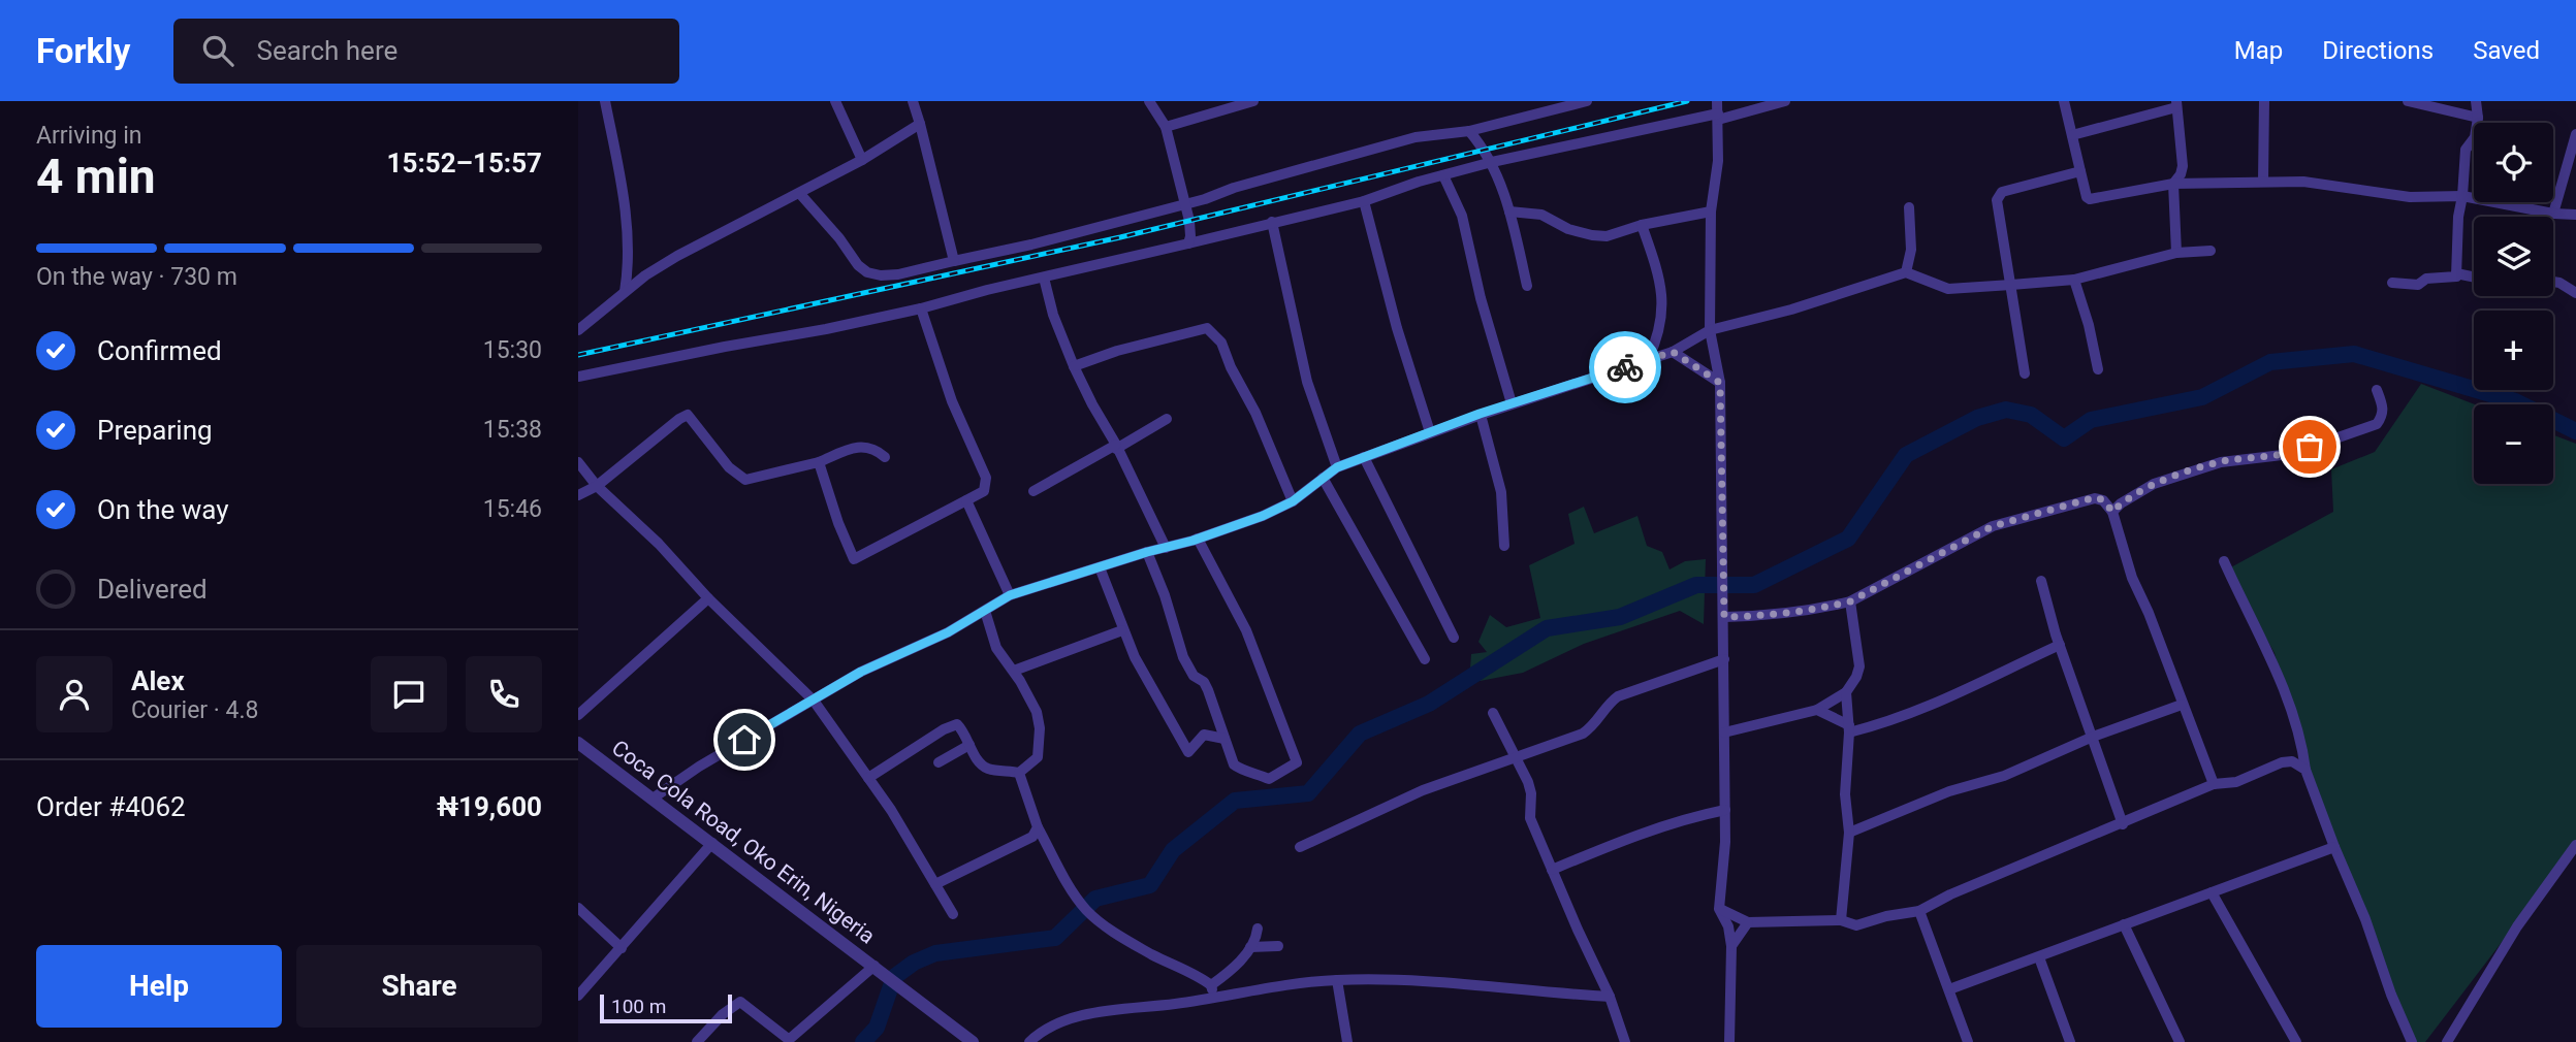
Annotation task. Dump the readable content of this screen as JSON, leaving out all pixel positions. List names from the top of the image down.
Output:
{
  "streets": {
    "street": ["Coca Cola Road, Oko Erin, Nigeria"]
  },
  "scale_bar": "100 m",
  "page": {
    "header": "Forkly",
    "search": "Search here",
    "nav": ["Map", "Directions", "Saved"],
    "heading": ["4 min", "Arriving in", "15:52–15:57"],
    "panel": [
      "Alex",
      "Courier · 4.8",
      "Order #4062",
      "₦19,600"
    ],
    "map_buttons": ["+", "−"],
    "bar": "On the way · 730 m",
    "list": [
      ["Confirmed", "15:30"],
      ["Preparing", "15:38"],
      ["On the way", "15:46"],
      "Delivered"
    ],
    "buttons": ["Help", "Share"],
    "scale": "100 m"
  }
}
